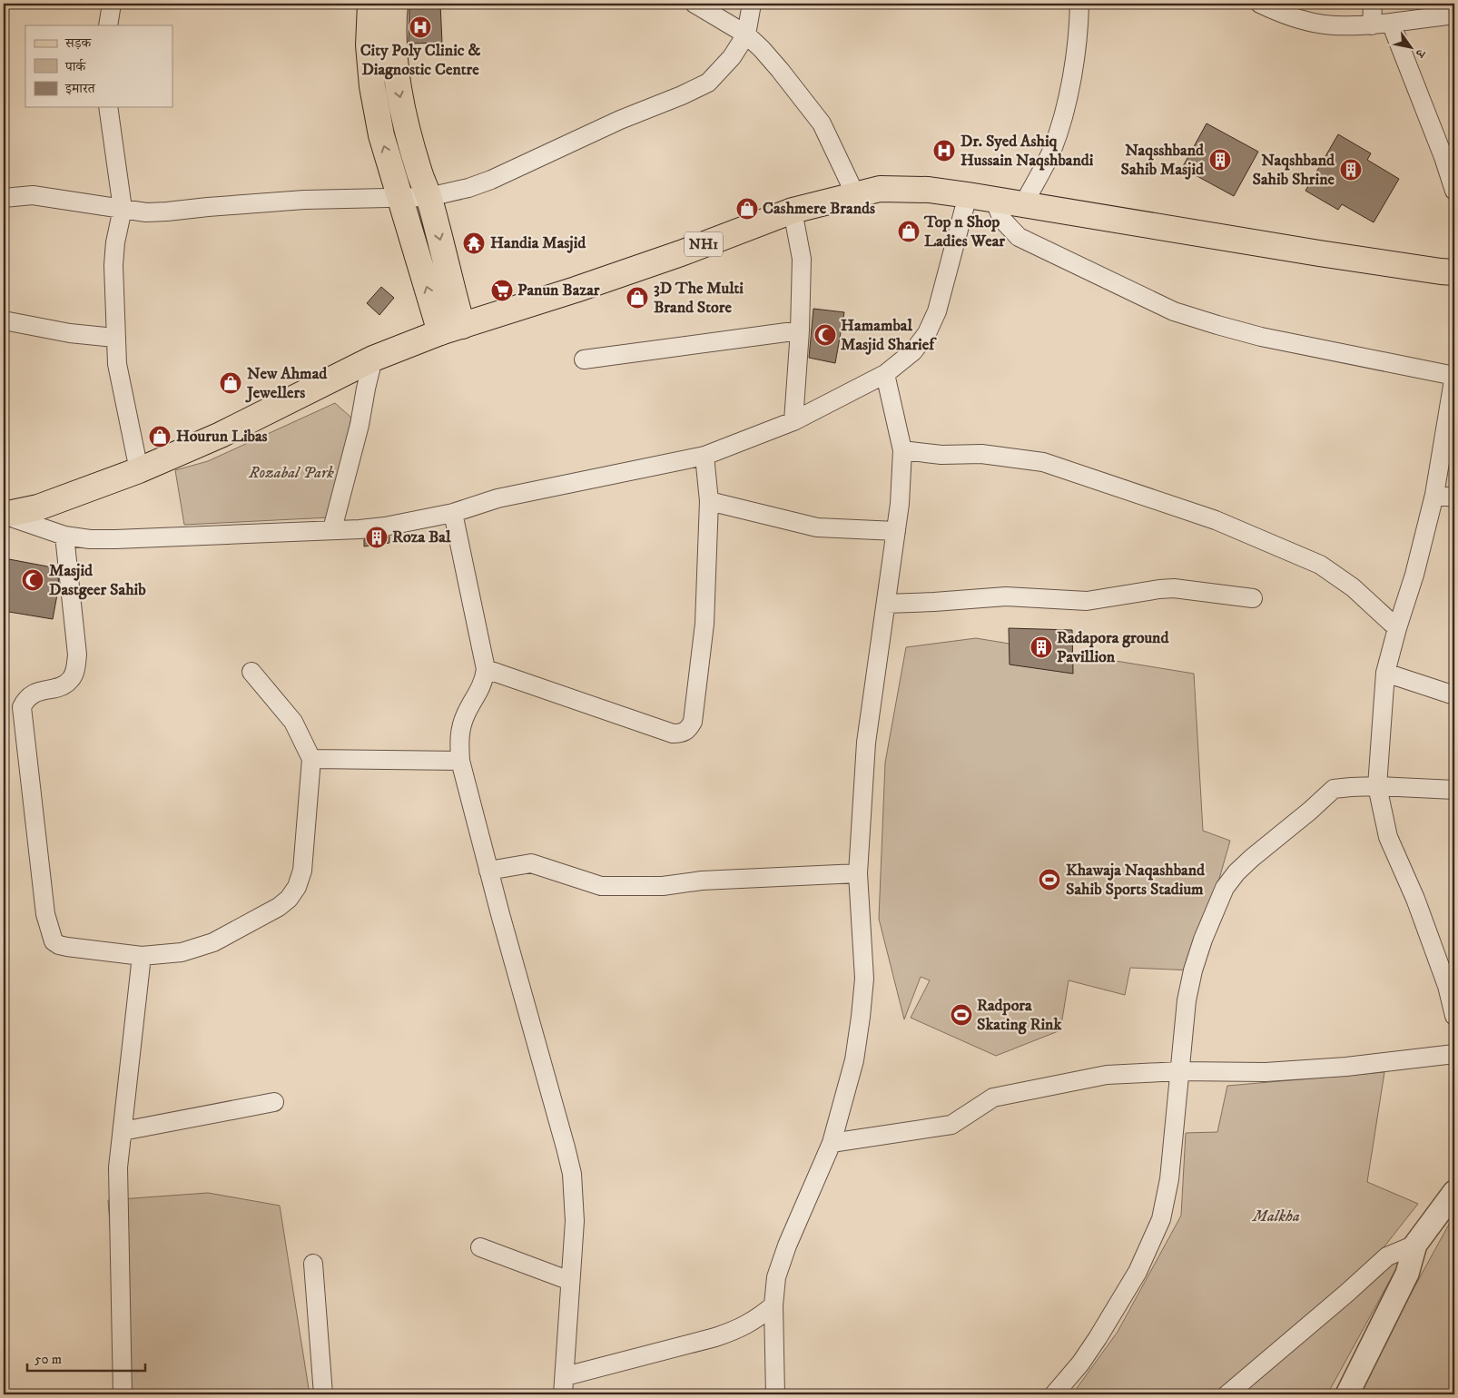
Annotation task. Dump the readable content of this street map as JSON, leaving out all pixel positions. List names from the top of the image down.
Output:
{
  "streets": {
    "main road": ["NH1"]
  },
  "parks": ["Rozabal Park", "Malkha"],
  "places": {
    "hospital": ["City Poly Clinic & Diagnostic Centre", "Dr. Syed Ashiq Hussain Naqshbandi"],
    "building": [
      "Naqsshband Sahib Masjid",
      "Naqshband Sahib Shrine",
      "Roza Bal",
      "Radapora ground Pavillion"
    ],
    "shop": [
      "Cashmere Brands",
      "Top n Shop Ladies Wear",
      "3D The Multi Brand Store",
      "New Ahmad Jewellers",
      "Hourun Libas"
    ],
    "temple": ["Handia Masjid"],
    "supermarket": ["Panun Bazar"],
    "mosque": ["Hamambal Masjid Sharief", "Masjid Dastgeer Sahib"],
    "sports": ["Khawaja Naqashband Sahib Sports Stadium", "Radpora Skating Rink"]
  },
  "legend": ["सड़क", "पार्क", "इमारत"],
  "scale_bar": "50 m",
  "north": "bottom right"
}
